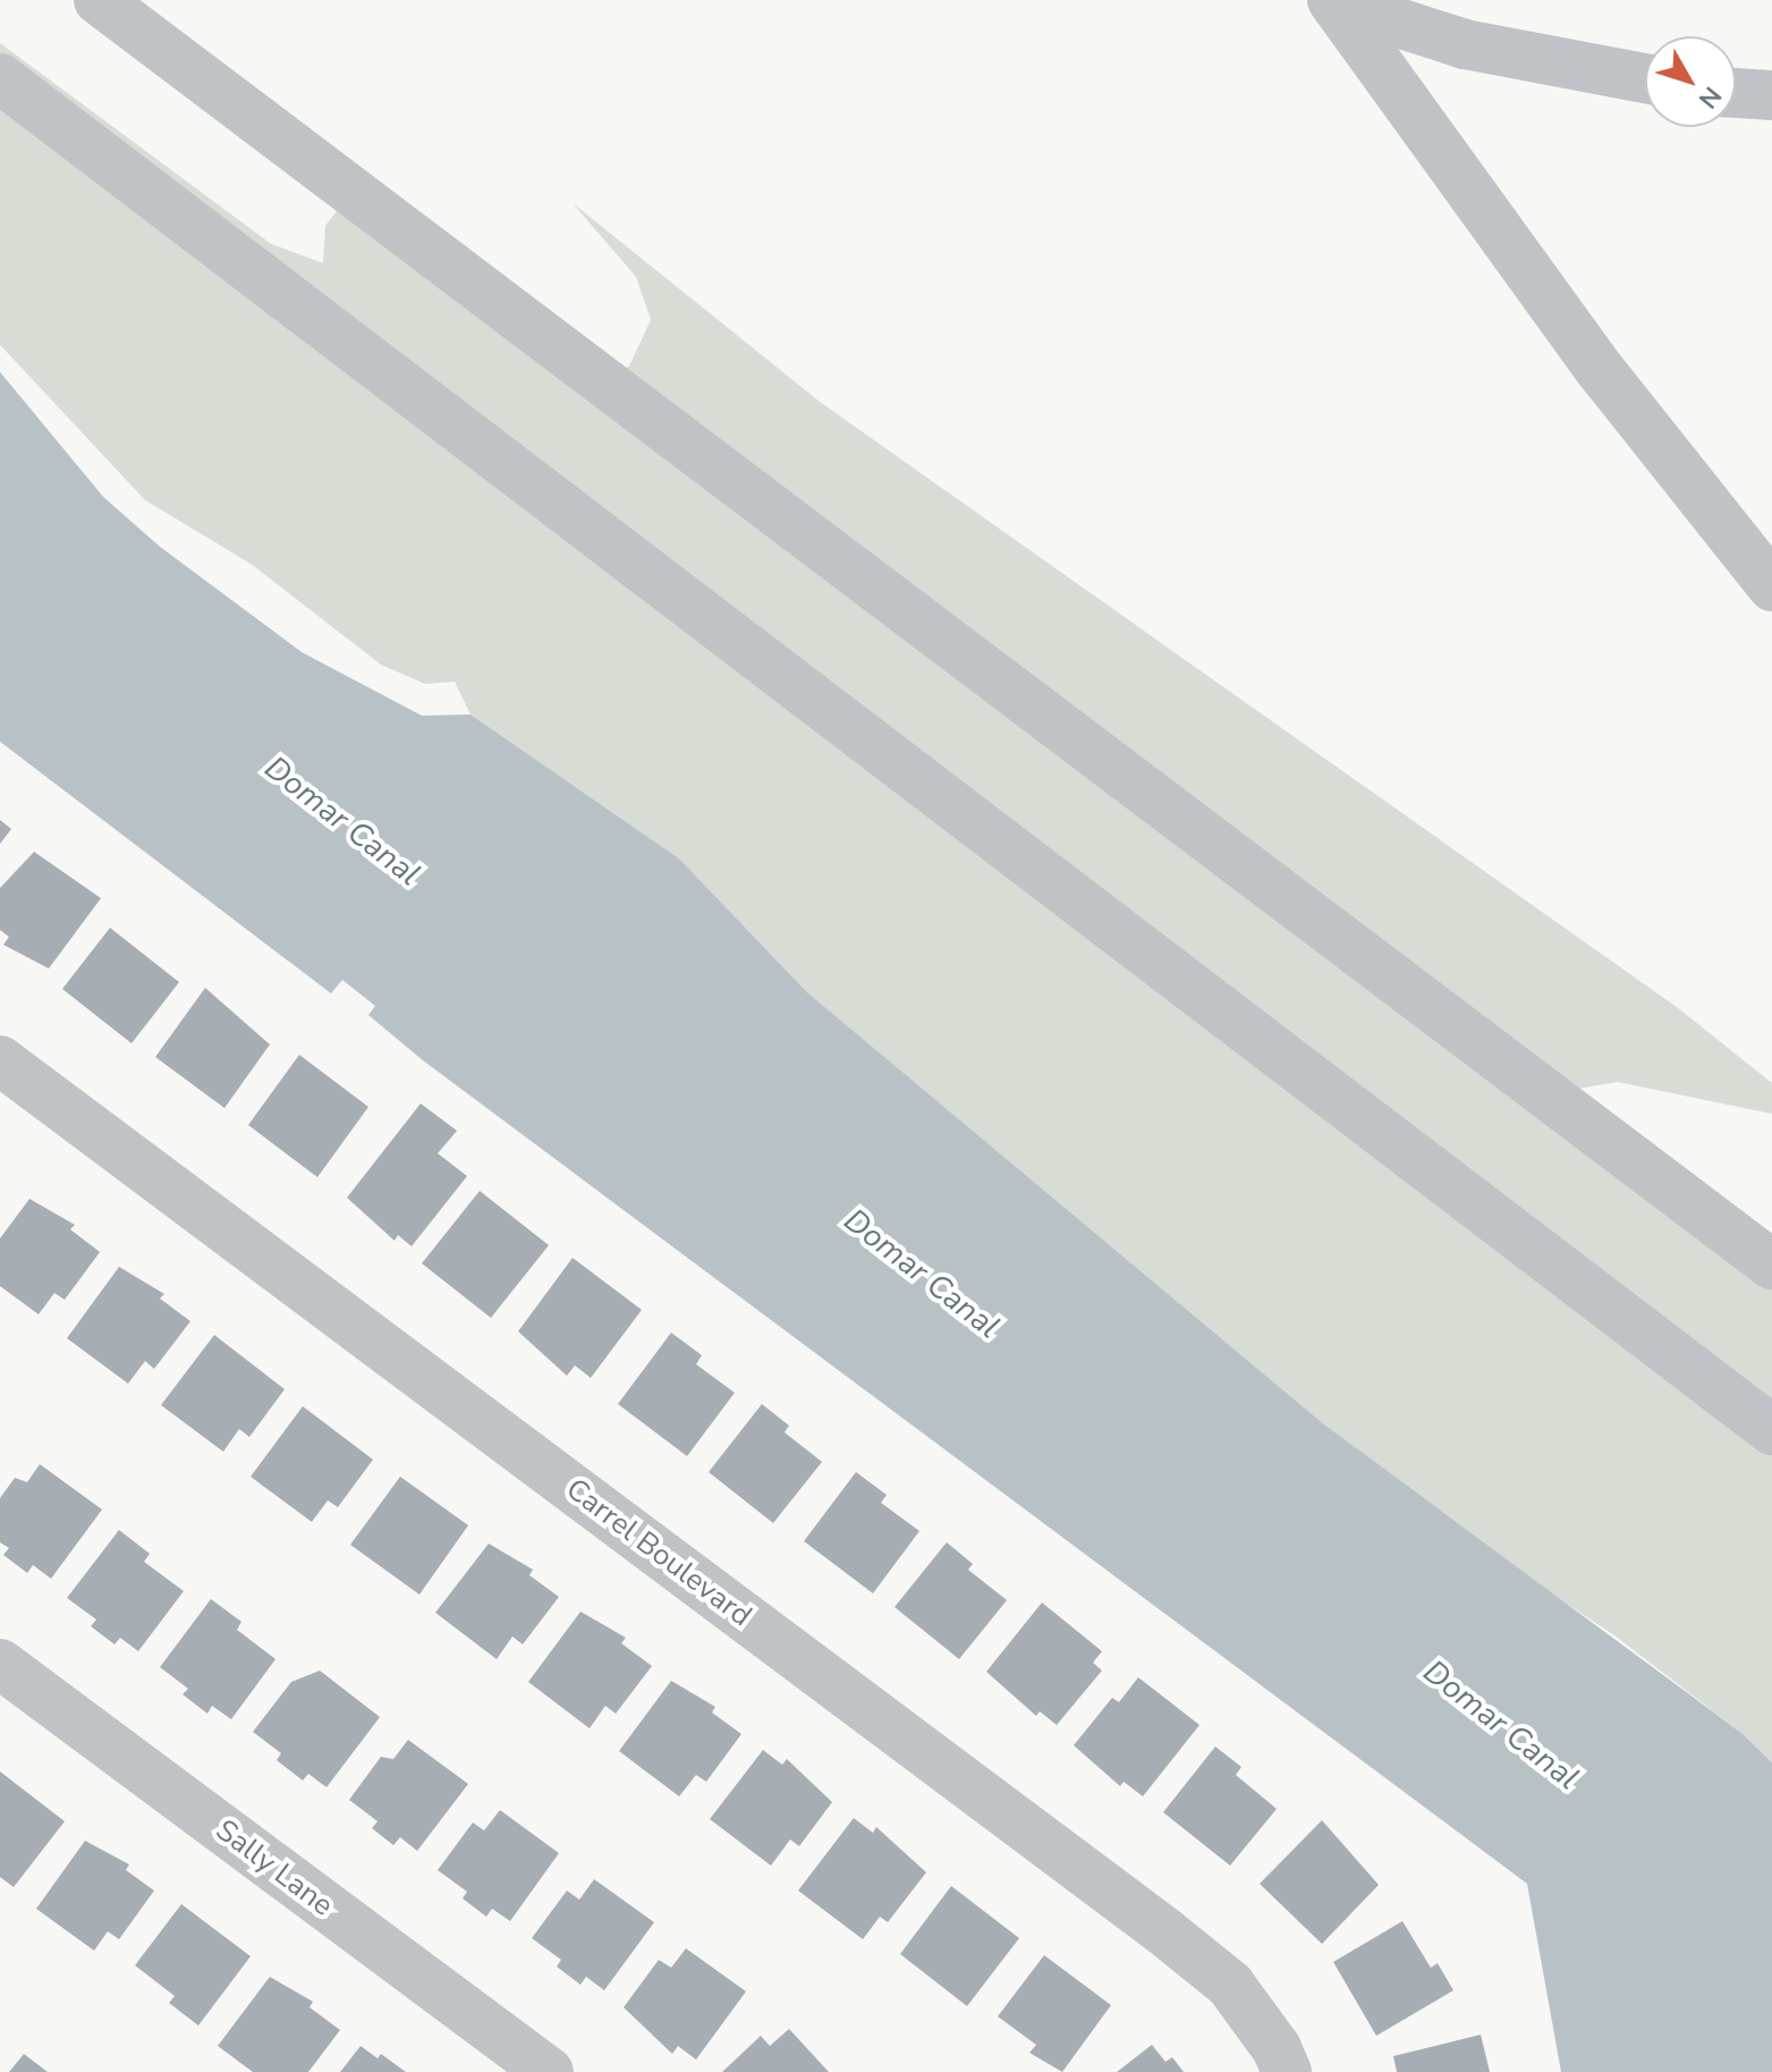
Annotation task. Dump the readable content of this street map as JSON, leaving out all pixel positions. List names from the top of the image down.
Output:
{
  "streets": {
    "street": ["Carrel Boulevard", "Sally Lane"]
  },
  "water": ["Domar Canal"],
  "north": "bottom right"
}
